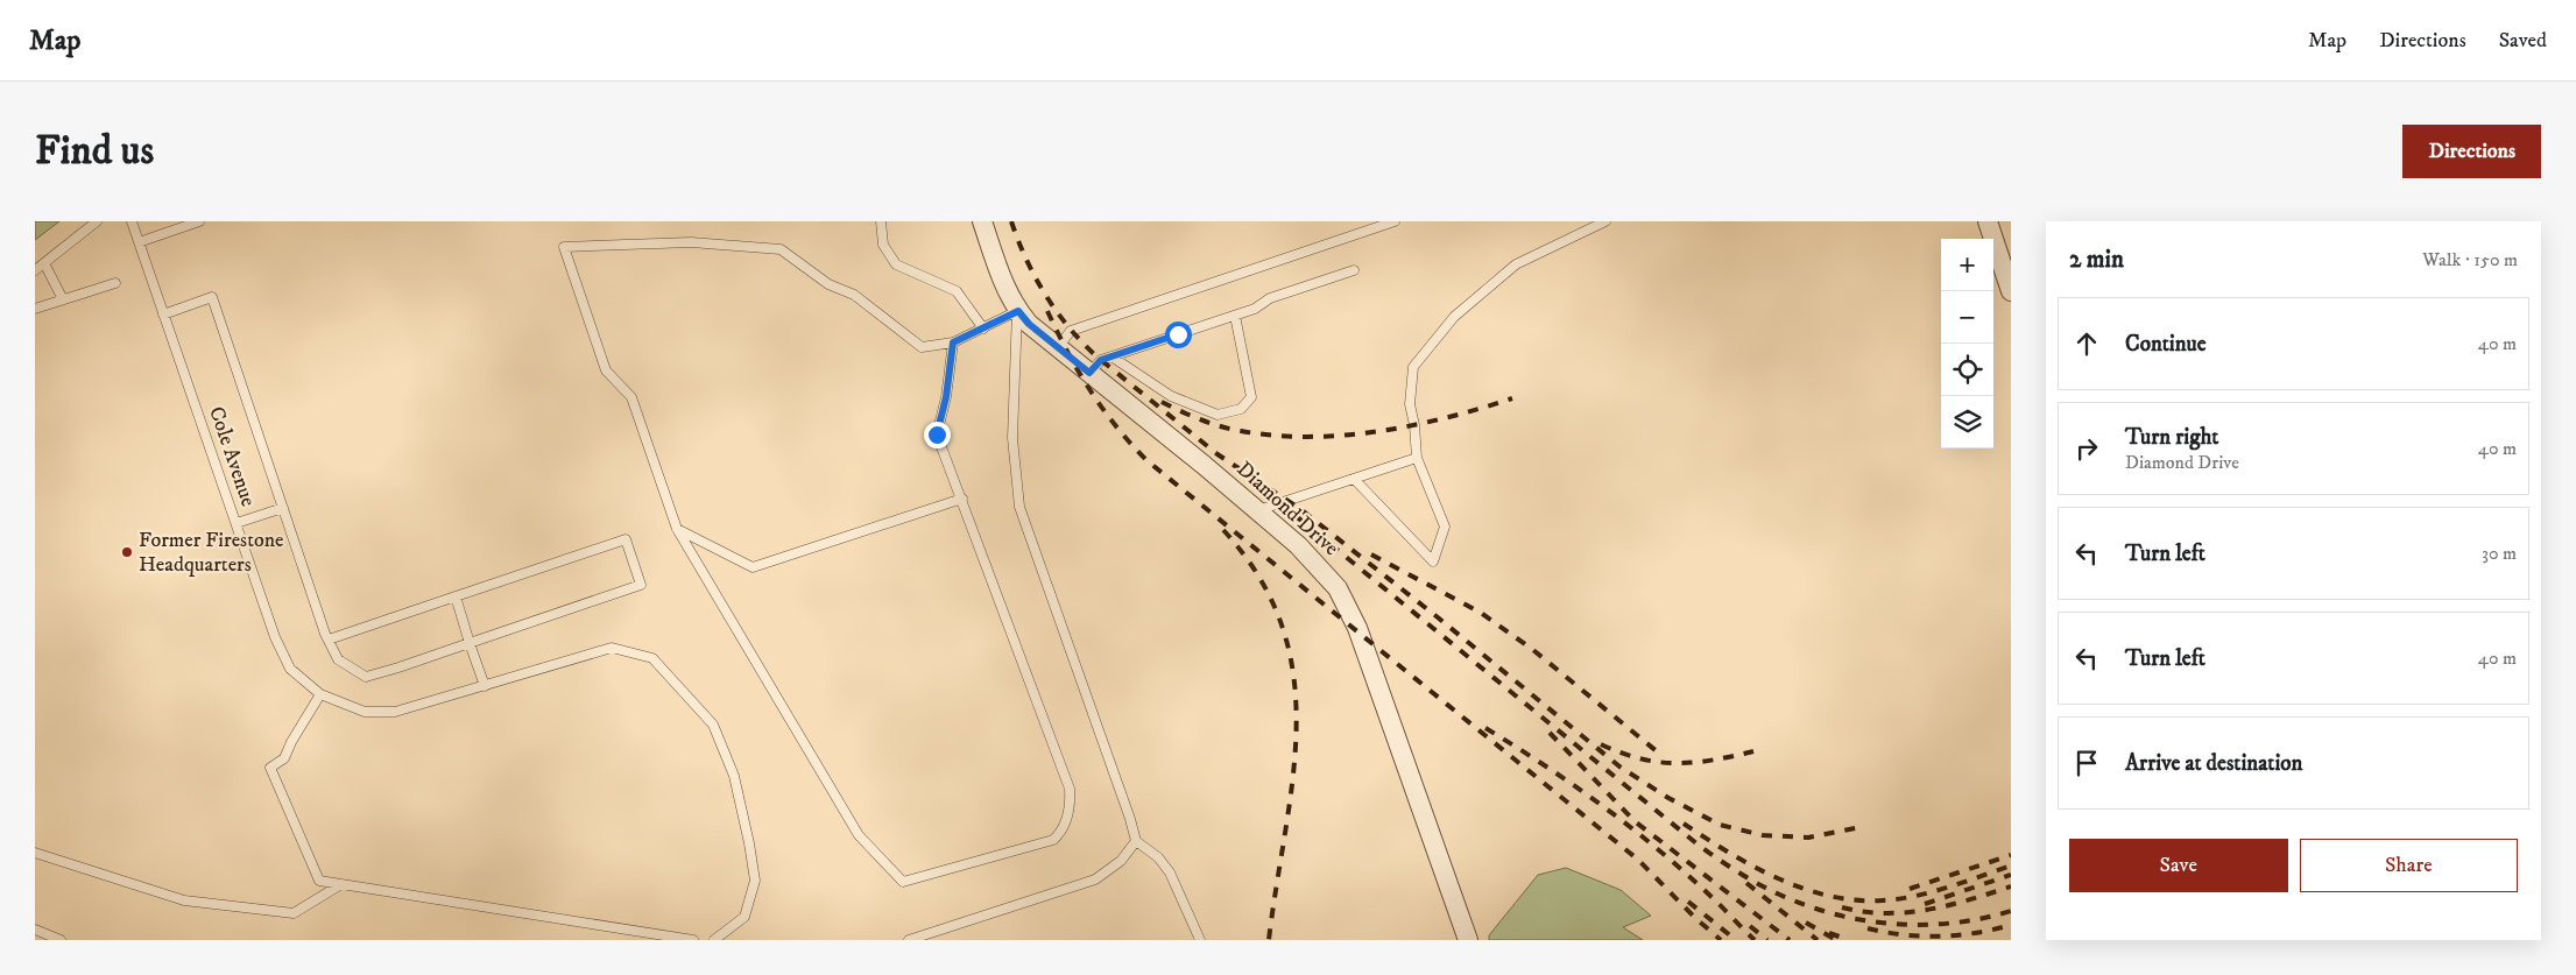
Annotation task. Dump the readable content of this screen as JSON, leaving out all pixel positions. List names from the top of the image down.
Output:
{
  "streets": {
    "street": ["Diamond Drive"],
    "lane": ["Cole Avenue"]
  },
  "places": ["Former Firestone Headquarters"],
  "page": {
    "header": "Map",
    "nav": ["Map", "Directions", "Saved"],
    "buttons": [
      "Directions",
      ["Save", "Share"]
    ],
    "title": "Find us",
    "heading": ["2 min", "Walk · 150 m"],
    "map_buttons": ["+", "−"],
    "list": [
      ["Continue", "40 m"],
      ["Turn right", "Diamond Drive", "40 m"],
      ["Turn left", "30 m"],
      ["Turn left", "40 m"],
      "Arrive at destination"
    ]
  }
}
